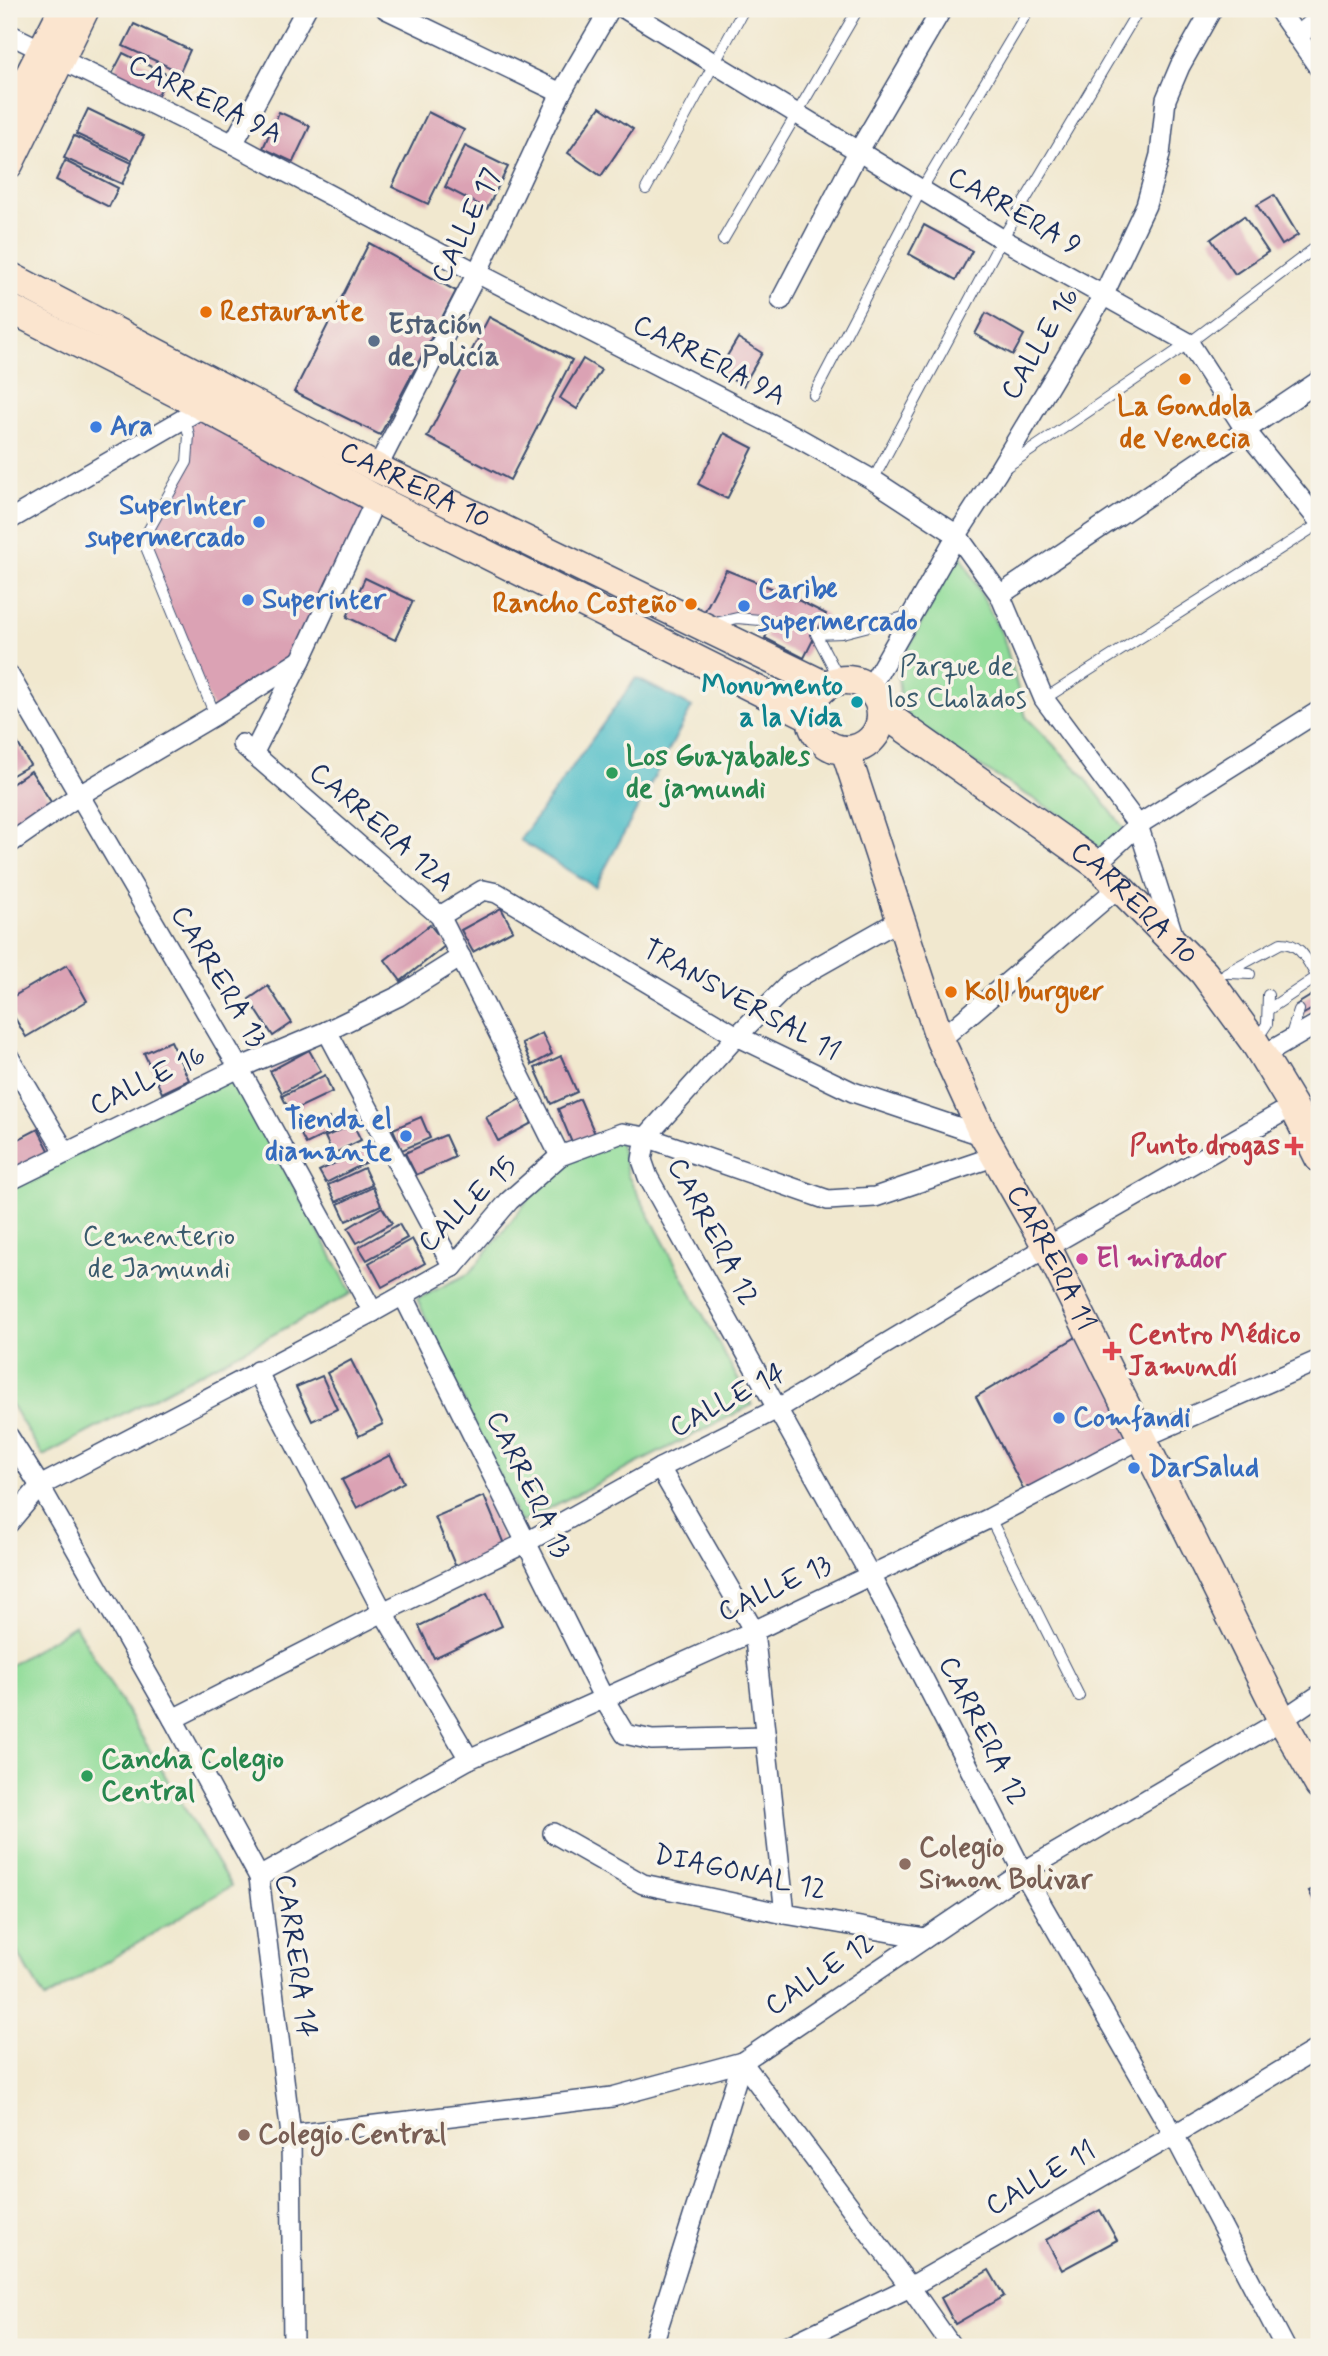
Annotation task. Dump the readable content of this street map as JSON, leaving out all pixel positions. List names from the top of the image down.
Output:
{
  "streets": {
    "main road": ["CARRERA 10", "CARRERA 11"],
    "street": [
      "CARRERA 9A",
      "CARRERA 9",
      "CALLE 17",
      "CALLE 16",
      "CARRERA 12A",
      "CARRERA 13",
      "TRANSVERSAL 11",
      "CALLE 15",
      "CARRERA 12",
      "CALLE 14",
      "CALLE 13",
      "DIAGONAL 12",
      "CARRERA 14",
      "CALLE 12",
      "CALLE 11"
    ]
  },
  "crossings": [
    ["CARRERA 9A", "CALLE 17"],
    ["CARRERA 9A", "CALLE 16"],
    ["CARRERA 9A", "CARRERA 10"],
    ["CARRERA 9", "CALLE 16"],
    ["CALLE 17", "CARRERA 10"],
    ["CALLE 16", "CARRERA 10"],
    ["CALLE 16", "CARRERA 12A"],
    ["CALLE 16", "CARRERA 13"],
    ["CALLE 16", "CARRERA 11"],
    ["CARRERA 10", "CARRERA 11"],
    ["CARRERA 10", "CALLE 14"],
    ["CARRERA 12A", "TRANSVERSAL 11"],
    ["CARRERA 12A", "CALLE 15"],
    ["CARRERA 13", "CALLE 15"],
    ["CARRERA 13", "CALLE 14"],
    ["CARRERA 13", "CALLE 13"],
    ["TRANSVERSAL 11", "CALLE 15"],
    ["TRANSVERSAL 11", "CARRERA 11"],
    ["CALLE 15", "CARRERA 12"],
    ["CALLE 15", "CARRERA 11"],
    ["CALLE 15", "CARRERA 14"],
    ["CARRERA 12", "CALLE 14"],
    ["CARRERA 12", "CALLE 13"],
    ["CARRERA 12", "CALLE 12"],
    ["CARRERA 12", "CALLE 11"],
    ["CARRERA 11", "CALLE 14"],
    ["CARRERA 11", "CALLE 13"],
    ["CARRERA 11", "CALLE 12"],
    ["CALLE 14", "CARRERA 14"],
    ["CALLE 13", "CARRERA 14"],
    ["DIAGONAL 12", "CALLE 12"],
    ["CARRERA 14", "CALLE 12"]
  ],
  "parks": ["Parque de los Cholados", "Cementerio de Jamundi"],
  "places": {
    "other": [
      "Restaurante",
      "Estación de Policía",
      "La Gondola de Venecia",
      "Ara",
      "SuperInter supermercado",
      "Superinter",
      "Rancho Costeño",
      "Caribe supermercado",
      "Monumento a la Vida",
      "Los Guayabales de jamundi",
      "Koll burguer",
      "Tienda el diamante",
      "El mirador",
      "Comfandi",
      "DarSalud",
      "Cancha Colegio Central",
      "Colegio Simon Bolivar",
      "Colegio Central"
    ],
    "health": ["Punto drogas", "Centro Médico Jamundí"]
  }
}
